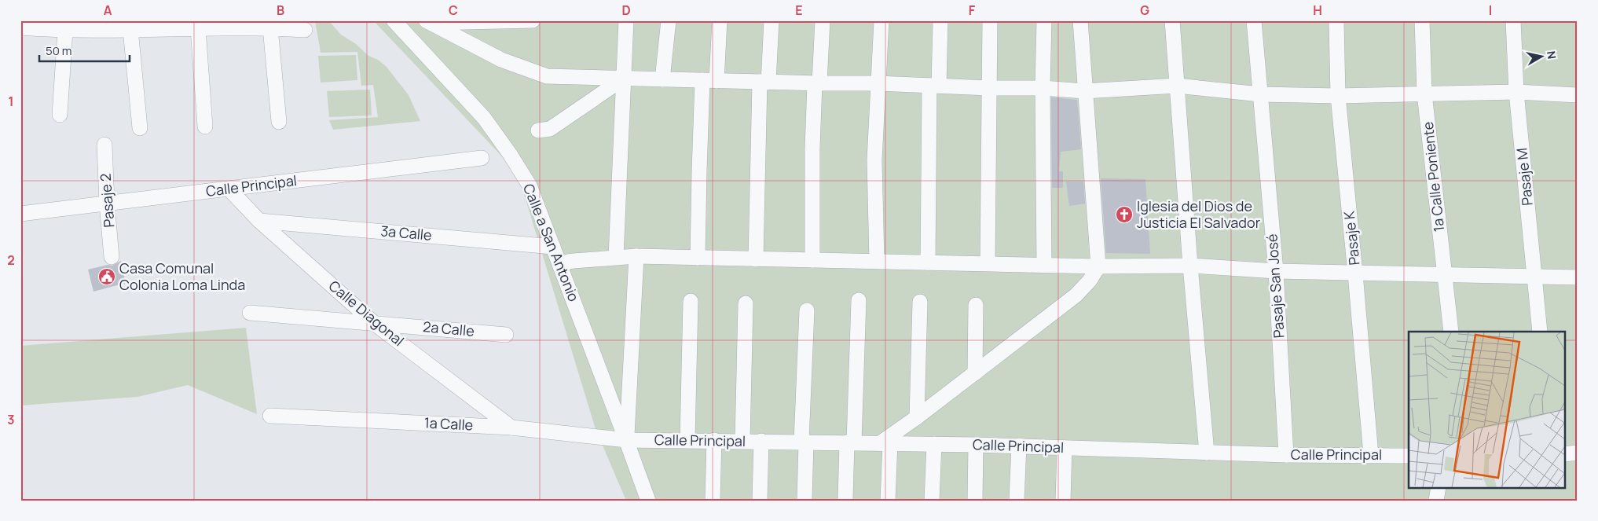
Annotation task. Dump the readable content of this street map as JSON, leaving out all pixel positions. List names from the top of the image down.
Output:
{
  "streets": {
    "street": [
      "1a Calle Poniente",
      "Pasaje M",
      "Calle Principal",
      "Pasaje 2",
      "3a Calle",
      "Pasaje K",
      "Calle a San Antonio",
      "Pasaje San José",
      "Calle Diagonal",
      "2a Calle",
      "1a Calle"
    ]
  },
  "crossings": [
    ["Calle Principal", "Pasaje 2"],
    ["Calle Principal", "Pasaje K"],
    ["Calle Principal", "Calle a San Antonio"],
    ["Calle Principal", "Pasaje San José"],
    ["Calle Principal", "Calle Diagonal"],
    ["Calle Principal", "1a Calle"],
    ["3a Calle", "Calle a San Antonio"],
    ["3a Calle", "Calle Diagonal"],
    ["Calle a San Antonio", "1a Calle"],
    ["Calle Diagonal", "2a Calle"],
    ["Calle Diagonal", "1a Calle"]
  ],
  "places": {
    "church": ["Iglesia del Dios de Justicia El Salvador"],
    "public building": ["Casa Comunal Colonia Loma Linda"]
  },
  "scale_bar": "50 m",
  "north": "right",
  "grid": {
    "columns": [
      "A",
      "B",
      "C",
      "D",
      "E",
      "F",
      "G",
      "H",
      "I"
    ],
    "rows": ["1", "2", "3"]
  }
}
